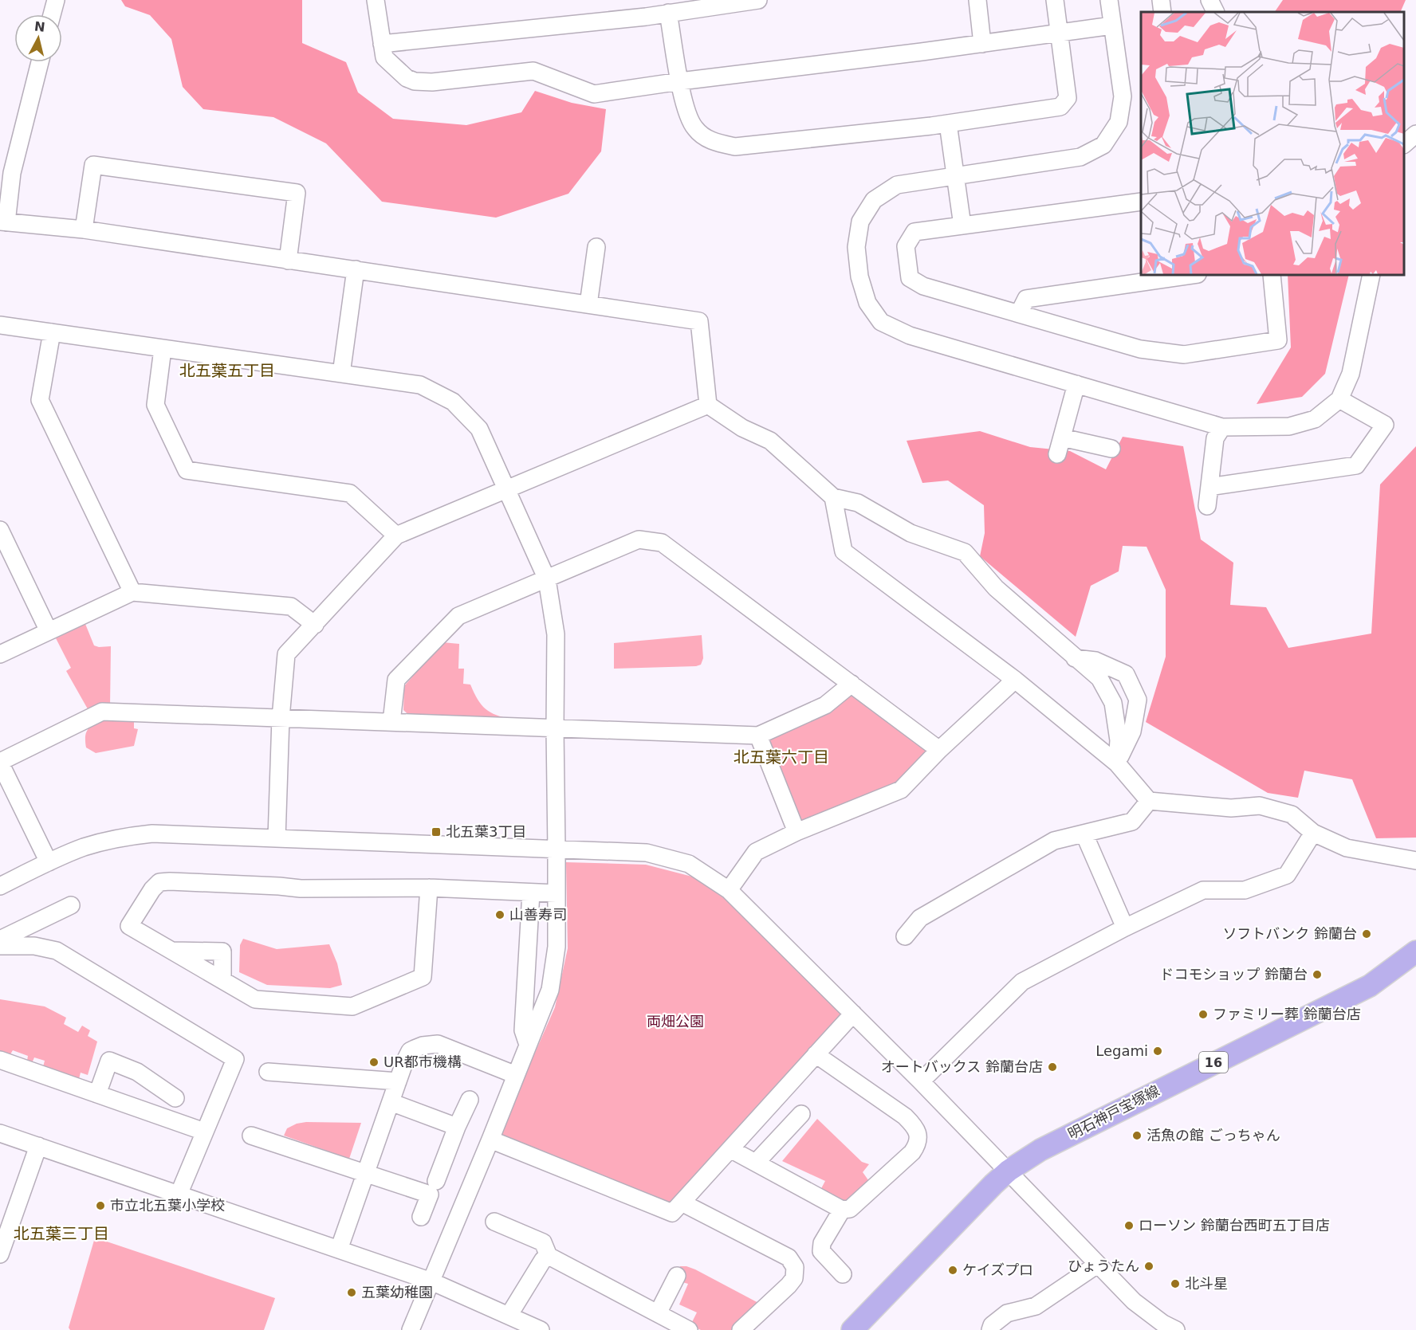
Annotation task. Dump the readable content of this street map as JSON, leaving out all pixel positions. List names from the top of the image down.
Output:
{
  "streets": {
    "main road": ["16", "明石神戸宝塚線"]
  },
  "districts": ["北五葉五丁目", "北五葉六丁目", "北五葉三丁目"],
  "parks": ["両畑公園"],
  "places": {
    "transit": ["北五葉3丁目"],
    "other": [
      "山善寿司",
      "ソフトバンク 鈴蘭台",
      "ドコモショップ 鈴蘭台",
      "ファミリー葬 鈴蘭台店",
      "Legami",
      "UR都市機構",
      "オートバックス 鈴蘭台店",
      "活魚の館 ごっちゃん",
      "市立北五葉小学校",
      "ローソン 鈴蘭台西町五丁目店",
      "ひょうたん",
      "ケイズプロ",
      "北斗星",
      "五葉幼稚園"
    ]
  },
  "north": "top"
}
